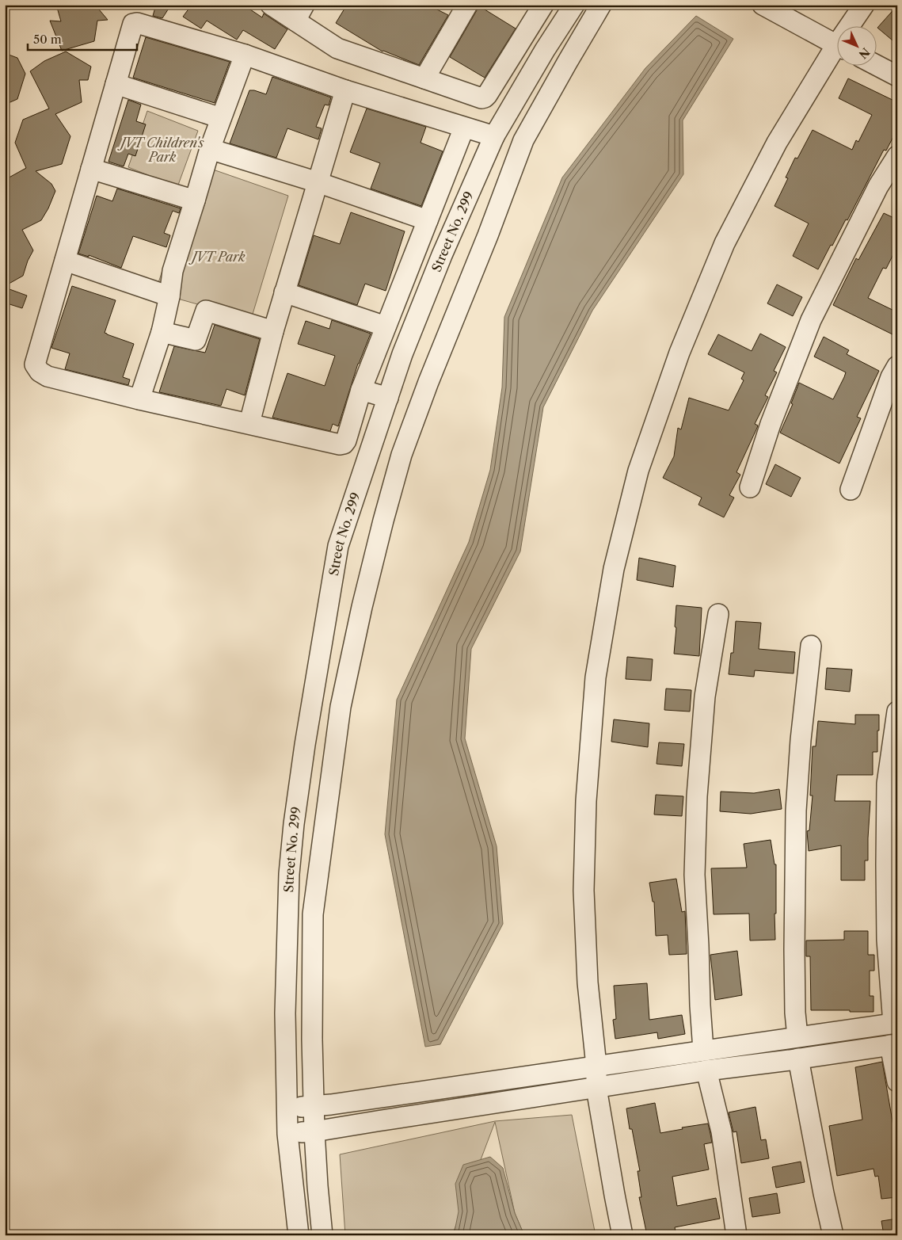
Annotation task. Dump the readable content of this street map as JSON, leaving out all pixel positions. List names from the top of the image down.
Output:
{
  "streets": {
    "street": ["Street No. 299"]
  },
  "parks": ["JVT Children's Park", "JVT Park"],
  "scale_bar": "50 m",
  "north": "bottom right"
}
